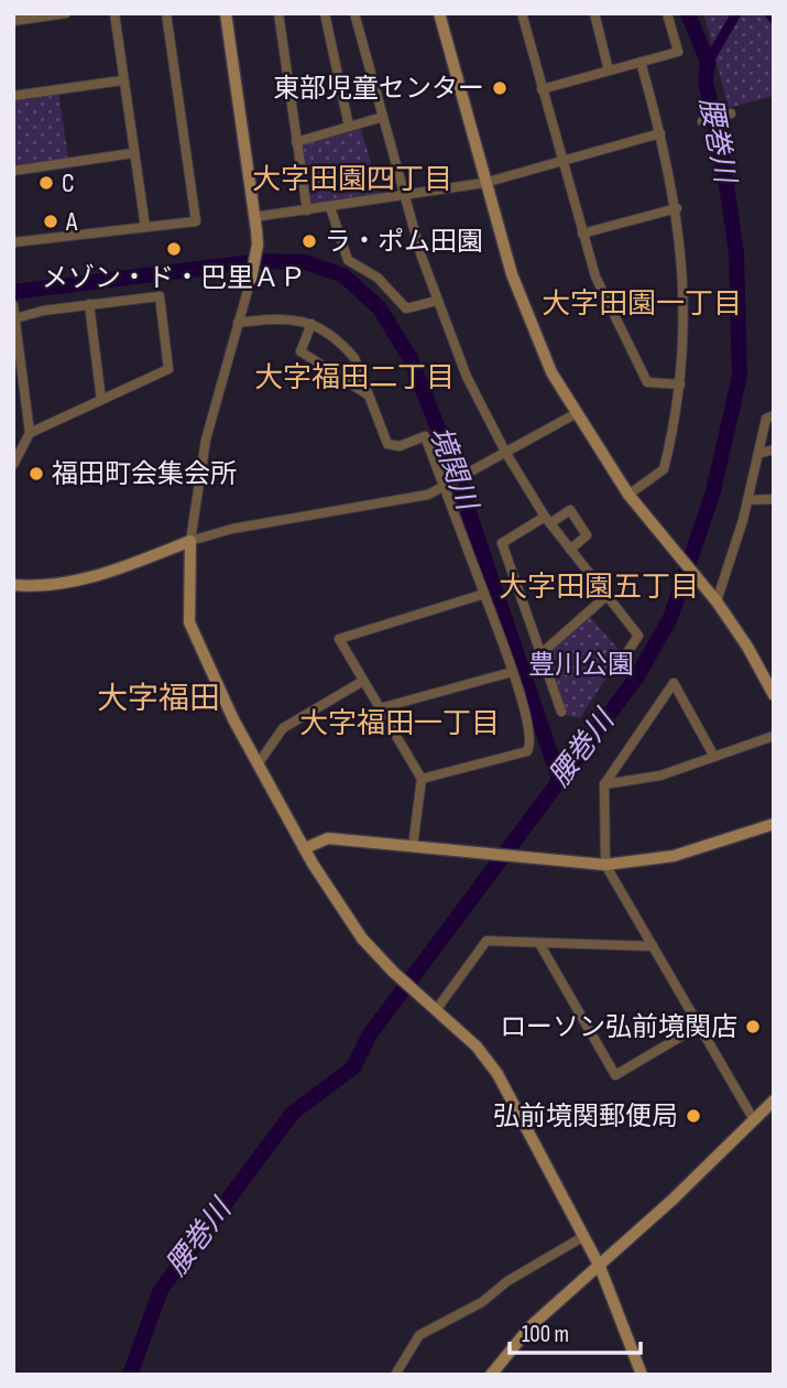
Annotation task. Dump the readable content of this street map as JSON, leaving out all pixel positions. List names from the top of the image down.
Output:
{
  "districts": [
    "大字田園四丁目",
    "大字田園一丁目",
    "大字福田二丁目",
    "大字田園五丁目",
    "大字福田",
    "大字福田一丁目"
  ],
  "water": ["腰巻川", "境関川"],
  "parks": ["豊川公園"],
  "places": [
    "東部児童センター",
    "C",
    "A",
    "ラ・ポム田園",
    "メゾン・ド・巴里ＡＰ",
    "福田町会集会所",
    "ローソン弘前境関店",
    "弘前境関郵便局"
  ],
  "scale_bar": "100 m"
}
